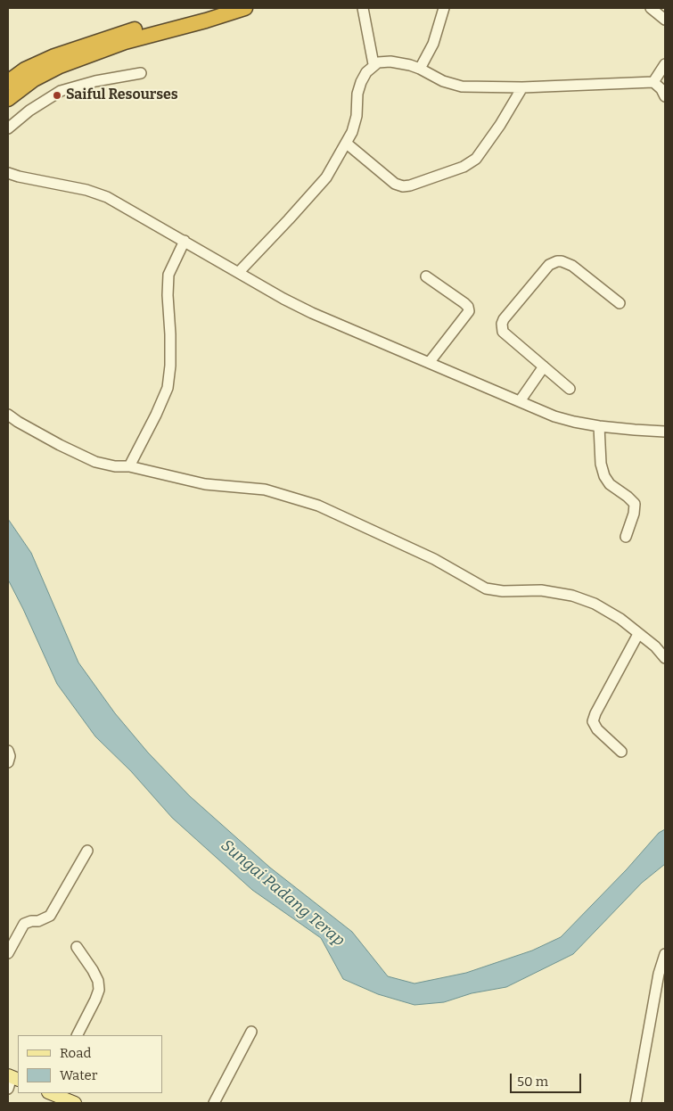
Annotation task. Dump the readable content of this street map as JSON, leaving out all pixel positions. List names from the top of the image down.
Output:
{
  "water": ["Sungai Padang Terap"],
  "places": ["Saiful Resourses"],
  "legend": ["Road", "Water"],
  "scale_bar": "50 m"
}
